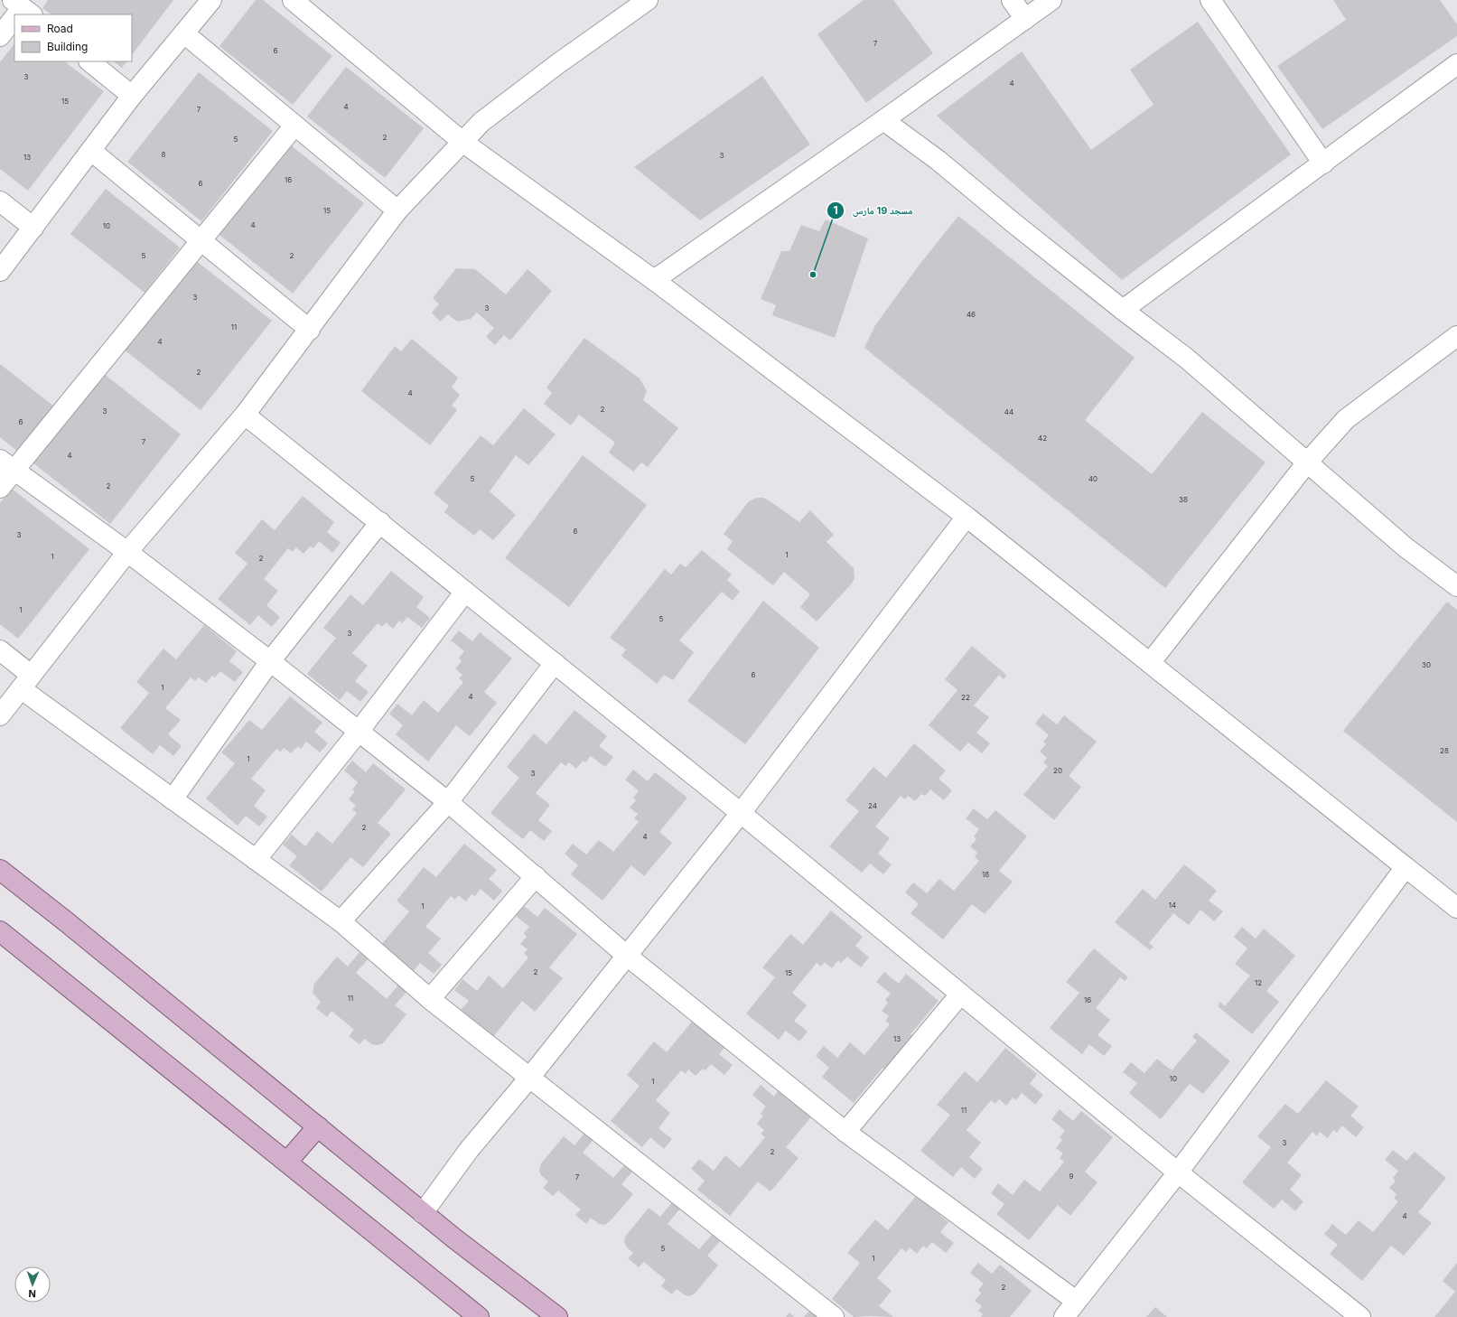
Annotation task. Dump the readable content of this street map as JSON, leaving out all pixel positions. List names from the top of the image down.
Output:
{
  "places": ["مسجد 19 مارس"],
  "house_numbers": [
    "7",
    "6",
    "3",
    "4",
    "15",
    "4",
    "7",
    "2",
    "5",
    "8",
    "3",
    "13",
    "16",
    "6",
    "15",
    "4",
    "10",
    "5",
    "2",
    "3",
    "3",
    "46",
    "11",
    "4",
    "2",
    "4",
    "2",
    "3",
    "44",
    "6",
    "42",
    "7",
    "4",
    "5",
    "40",
    "2",
    "38",
    "6",
    "3",
    "1",
    "1",
    "2",
    "1",
    "5",
    "3",
    "30",
    "6",
    "1",
    "4",
    "22",
    "28",
    "1",
    "20",
    "3",
    "24",
    "2",
    "4",
    "18",
    "14",
    "1",
    "2",
    "15",
    "12",
    "11",
    "16",
    "13",
    "10",
    "1",
    "11",
    "3",
    "2",
    "9",
    "7",
    "4",
    "5",
    "1",
    "2"
  ],
  "legend": ["Road", "Building"],
  "north": "bottom"
}
